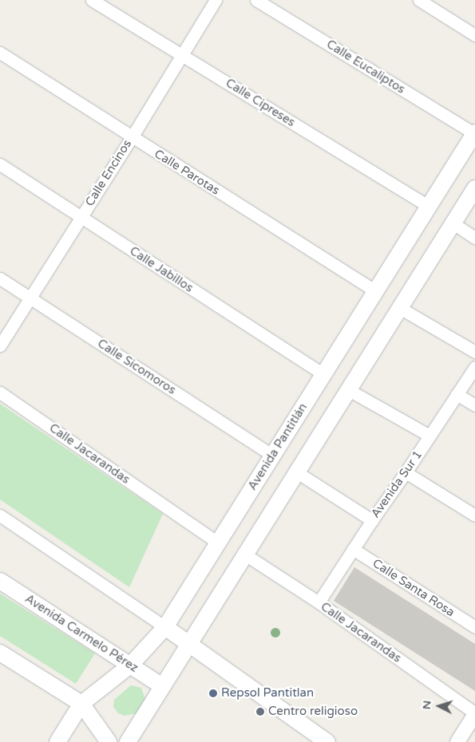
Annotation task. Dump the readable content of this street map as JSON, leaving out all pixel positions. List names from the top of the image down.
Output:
{
  "streets": {
    "main road": ["Avenida Pantitlán", "Avenida Carmelo Pérez"],
    "street": [
      "Calle Eucaliptos",
      "Calle Cipreses",
      "Calle Parotas",
      "Calle Encinos",
      "Calle Jabillos",
      "Calle Sicomoros",
      "Calle Jacarandas",
      "Avenida Sur 1",
      "Calle Santa Rosa"
    ]
  },
  "crossings": [
    ["Calle Eucaliptos", "Avenida Pantitlán"],
    ["Calle Cipreses", "Calle Encinos"],
    ["Calle Cipreses", "Avenida Pantitlán"],
    ["Calle Parotas", "Calle Encinos"],
    ["Calle Parotas", "Avenida Pantitlán"],
    ["Calle Encinos", "Calle Jabillos"],
    ["Calle Encinos", "Calle Sicomoros"],
    ["Calle Jabillos", "Avenida Pantitlán"],
    ["Calle Sicomoros", "Avenida Pantitlán"],
    ["Avenida Pantitlán", "Calle Jacarandas"],
    ["Avenida Pantitlán", "Avenida Carmelo Pérez"],
    ["Calle Jacarandas", "Avenida Sur 1"],
    ["Avenida Sur 1", "Calle Santa Rosa"]
  ],
  "places": ["Repsol Pantitlan", "Centro religioso"],
  "north": "left"
}
